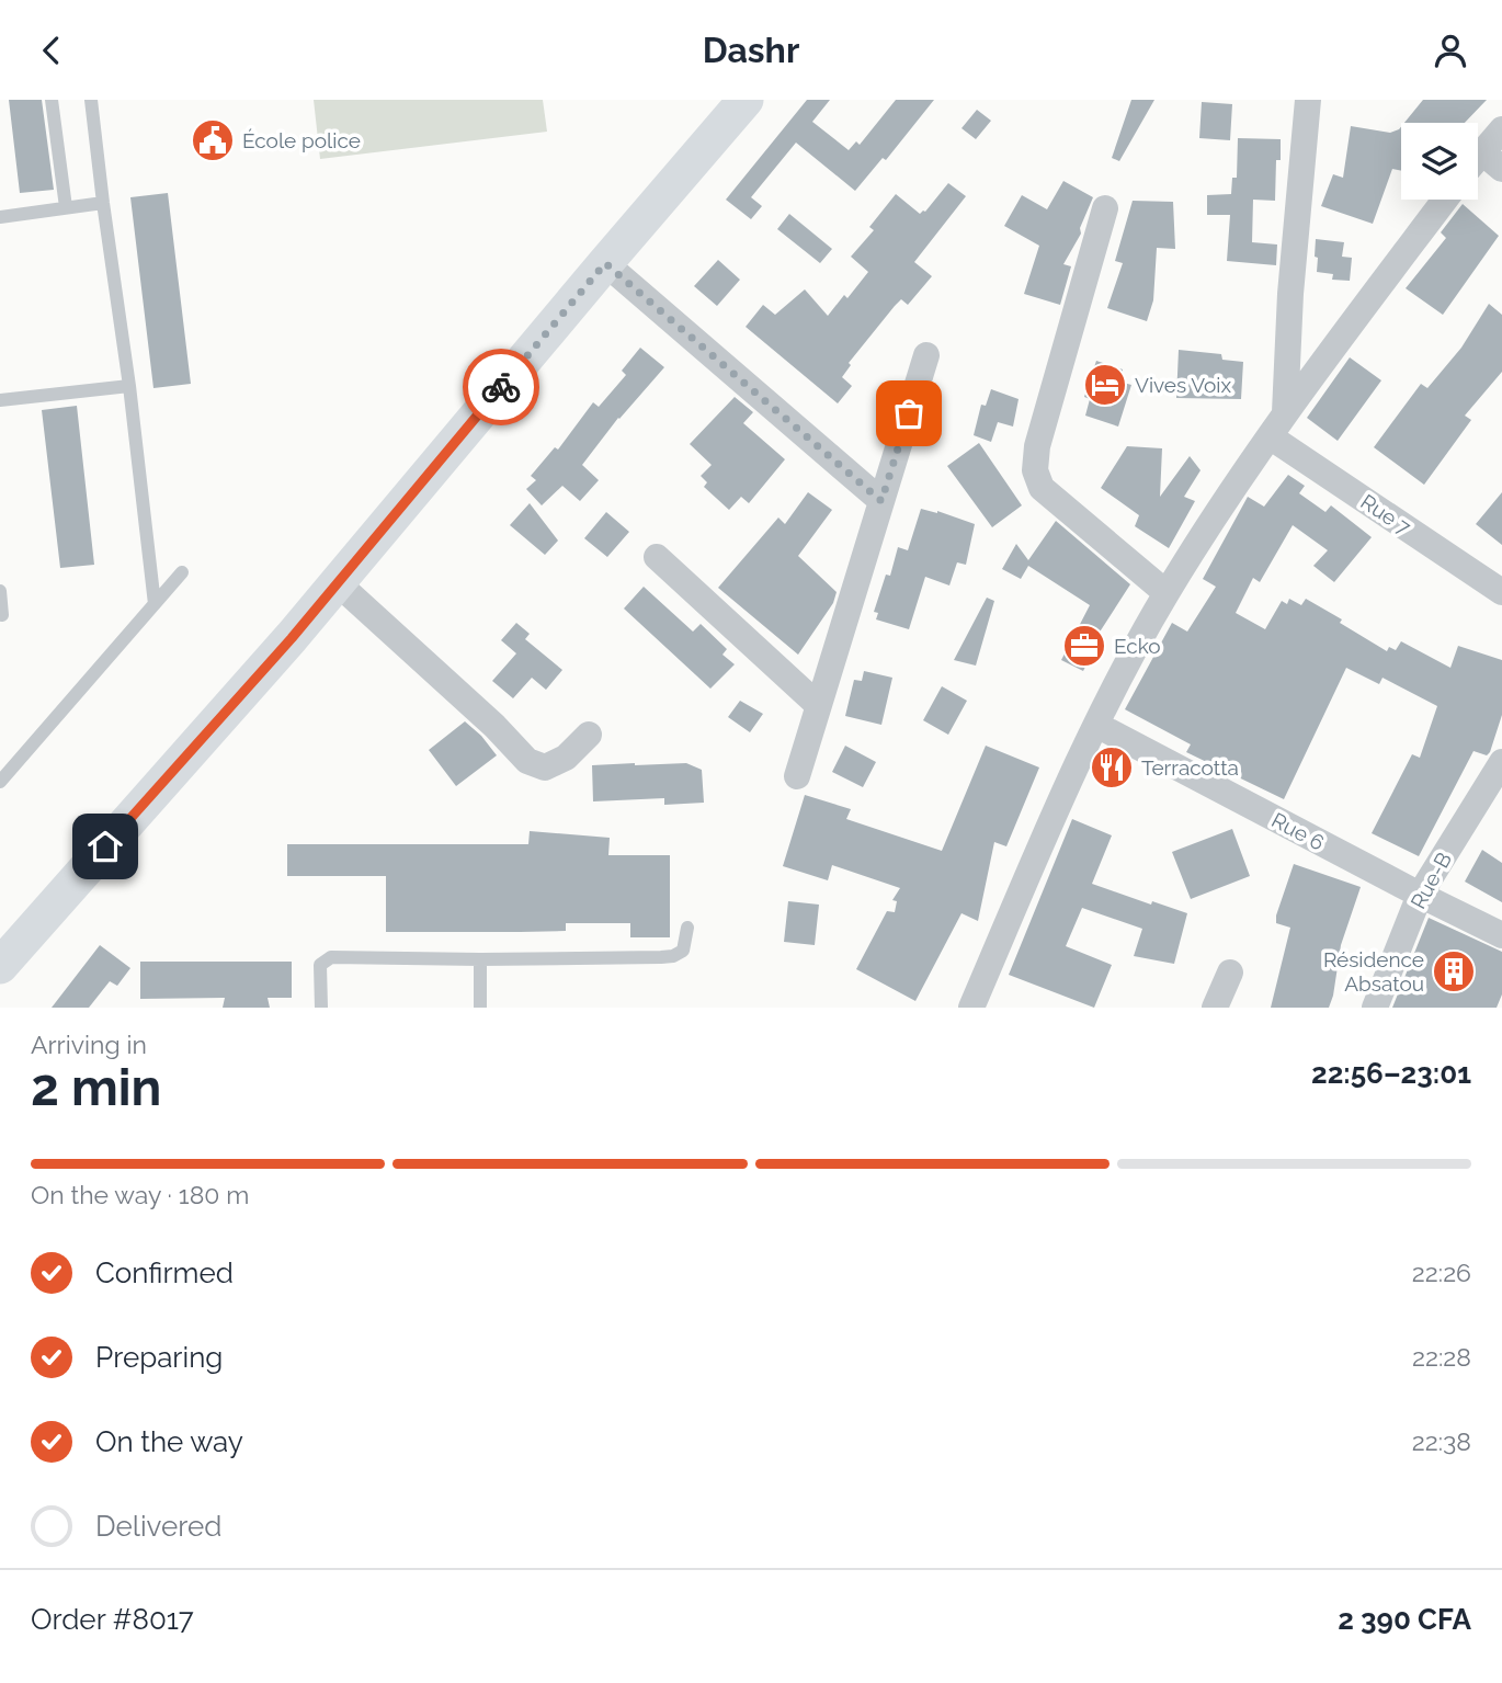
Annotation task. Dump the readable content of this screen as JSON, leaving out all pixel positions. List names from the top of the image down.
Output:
{
  "streets": {
    "street": ["Rue 7", "Rue 6", "Rue-B"]
  },
  "crossings": [
    ["Rue 6", "Rue-B"]
  ],
  "places": {
    "public building": ["École police"],
    "hotel": ["Vives Voix"],
    "office": ["Ecko"],
    "restaurant": ["Terracotta"],
    "building": ["Résidence Absatou"]
  },
  "page": {
    "header": "Dashr",
    "heading": ["2 min", "Arriving in", "22:56–23:01"],
    "panel": ["Order #8017", "2 390 CFA"],
    "bar": "On the way · 180 m",
    "list": [
      ["Confirmed", "22:26"],
      ["Preparing", "22:28"],
      ["On the way", "22:38"],
      "Delivered"
    ]
  }
}
